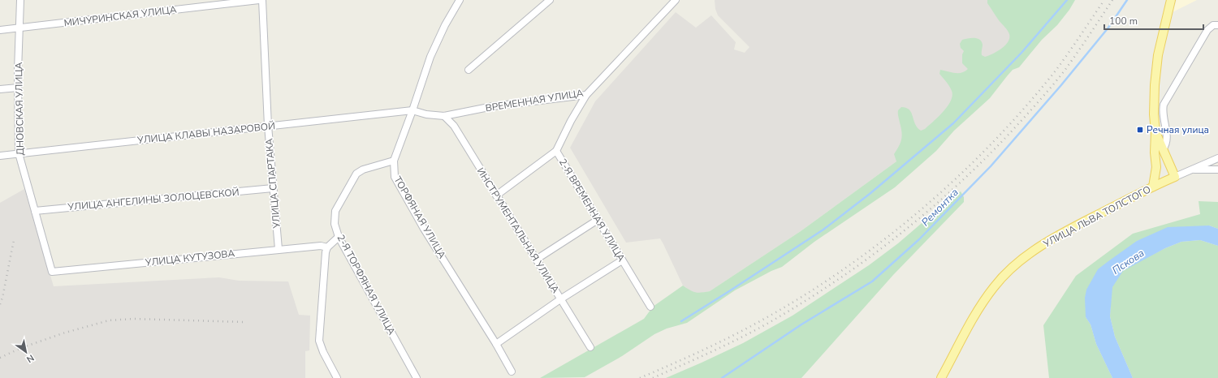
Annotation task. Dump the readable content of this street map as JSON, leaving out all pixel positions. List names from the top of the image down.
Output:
{
  "streets": {
    "main road": ["УЛИЦА ЛЬВА ТОЛСТОГО"],
    "street": [
      "МИЧУРИНСКАЯ УЛИЦА",
      "ВРЕМЕННАЯ УЛИЦА",
      "ДНОВСКАЯ УЛИЦА",
      "УЛИЦА КЛАВЫ НАЗАРОВОЙ",
      "УЛИЦА СПАРТАКА",
      "УЛИЦА АНГЕЛИНЫ ЗОЛОЦЕВСКОЙ",
      "2-Я ВРЕМЕННАЯ УЛИЦА",
      "ТОРФЯНАЯ УЛИЦА",
      "ИНСТРУМЕНТАЛЬНАЯ УЛИЦА",
      "УЛИЦА КУТУЗОВА",
      "2-Я ТОРФЯНАЯ УЛИЦА"
    ]
  },
  "crossings": [
    ["МИЧУРИНСКАЯ УЛИЦА", "ДНОВСКАЯ УЛИЦА"],
    ["ВРЕМЕННАЯ УЛИЦА", "УЛИЦА КЛАВЫ НАЗАРОВОЙ"],
    ["ВРЕМЕННАЯ УЛИЦА", "2-Я ВРЕМЕННАЯ УЛИЦА"],
    ["ВРЕМЕННАЯ УЛИЦА", "ТОРФЯНАЯ УЛИЦА"],
    ["ВРЕМЕННАЯ УЛИЦА", "ИНСТРУМЕНТАЛЬНАЯ УЛИЦА"],
    ["ДНОВСКАЯ УЛИЦА", "УЛИЦА КЛАВЫ НАЗАРОВОЙ"],
    ["ДНОВСКАЯ УЛИЦА", "УЛИЦА АНГЕЛИНЫ ЗОЛОЦЕВСКОЙ"],
    ["ДНОВСКАЯ УЛИЦА", "УЛИЦА КУТУЗОВА"],
    ["УЛИЦА КЛАВЫ НАЗАРОВОЙ", "УЛИЦА СПАРТАКА"],
    ["УЛИЦА КЛАВЫ НАЗАРОВОЙ", "ТОРФЯНАЯ УЛИЦА"],
    ["УЛИЦА СПАРТАКА", "УЛИЦА АНГЕЛИНЫ ЗОЛОЦЕВСКОЙ"],
    ["УЛИЦА СПАРТАКА", "УЛИЦА КУТУЗОВА"],
    ["ТОРФЯНАЯ УЛИЦА", "2-Я ТОРФЯНАЯ УЛИЦА"]
  ],
  "water": ["Ремонтка", "Пскова"],
  "places": {
    "transit": ["Речная улица"]
  },
  "scale_bar": "100 m",
  "north": "bottom right"
}
